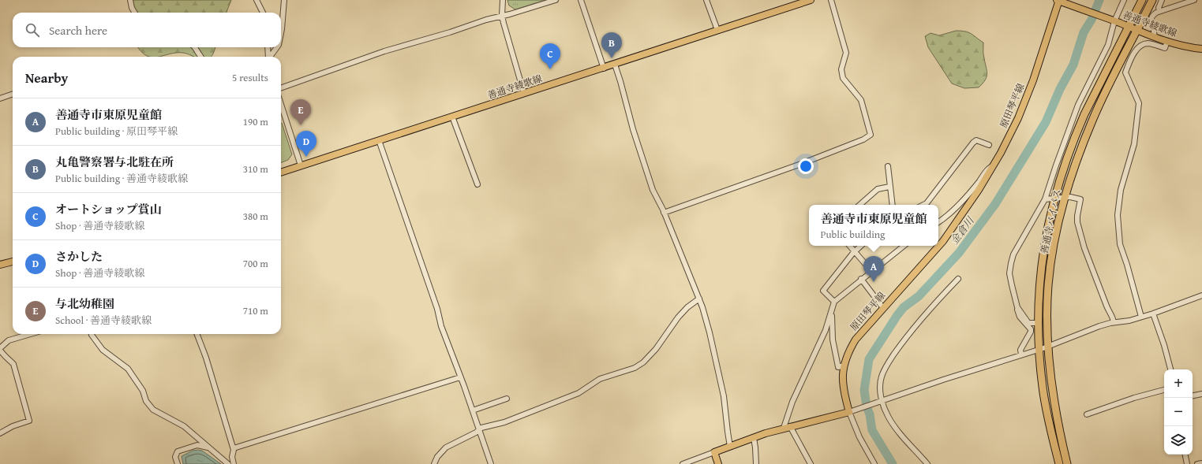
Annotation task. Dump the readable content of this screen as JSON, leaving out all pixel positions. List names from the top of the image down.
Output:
{
  "streets": {
    "highway": ["善通寺バイパス"],
    "main road": ["善通寺綾歌線", "原田琴平線"]
  },
  "crossings": [
    ["善通寺綾歌線", "原田琴平線"],
    ["善通寺綾歌線", "善通寺バイパス"]
  ],
  "water": ["金倉川"],
  "page": {
    "search": "Search here",
    "pins": [
      "B",
      "C",
      "E",
      "D",
      "A"
    ],
    "heading": ["Nearby", "5 results"],
    "list": [
      {
        "mark": "A",
        "name": "善通寺市東原児童館",
        "note": "Public building · 原田琴平線",
        "value": "190 m"
      },
      {
        "mark": "B",
        "name": "丸亀警察署与北駐在所",
        "note": "Public building · 善通寺綾歌線",
        "value": "310 m"
      },
      {
        "mark": "C",
        "name": "オートショップ賞山",
        "note": "Shop · 善通寺綾歌線",
        "value": "380 m"
      },
      {
        "mark": "D",
        "name": "さかした",
        "note": "Shop · 善通寺綾歌線",
        "value": "700 m"
      },
      {
        "mark": "E",
        "name": "与北幼稚園",
        "note": "School · 善通寺綾歌線",
        "value": "710 m"
      }
    ],
    "popup": ["善通寺市東原児童館", "Public building"],
    "map_buttons": ["+", "−"]
  }
}
